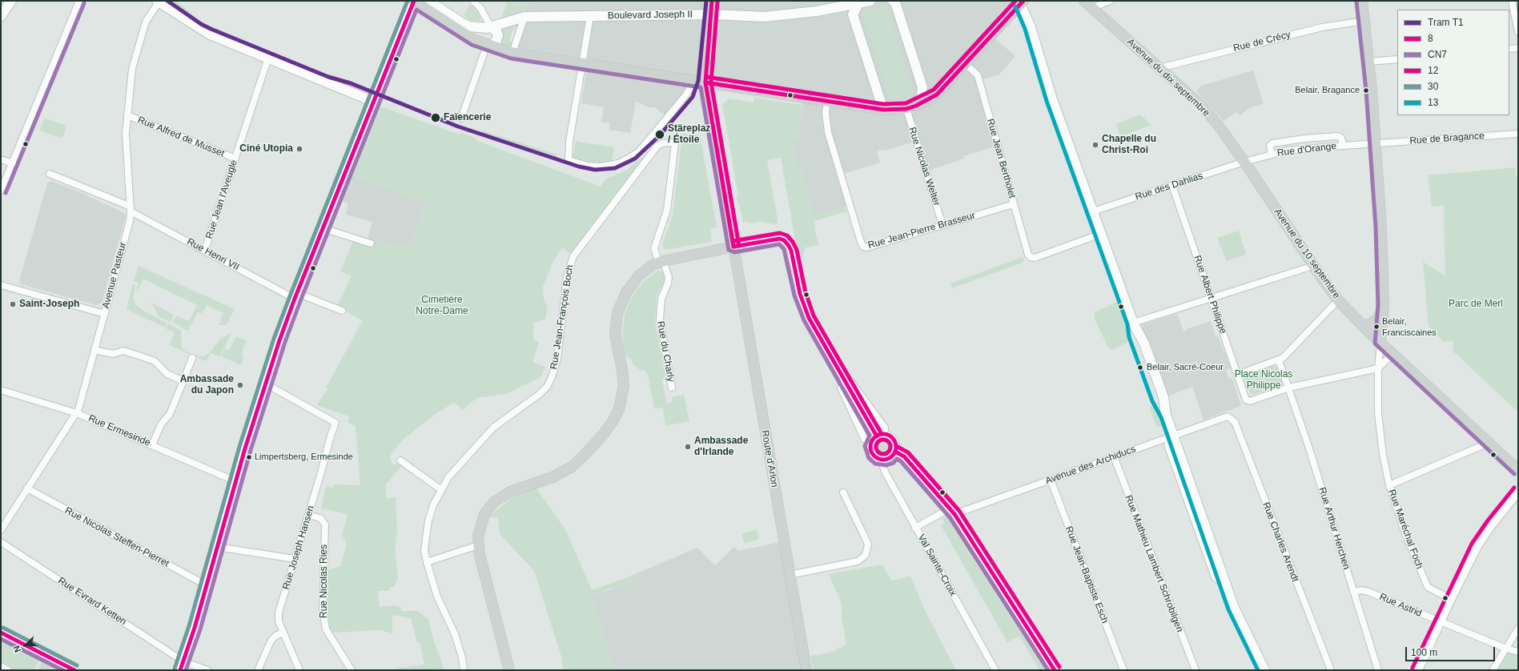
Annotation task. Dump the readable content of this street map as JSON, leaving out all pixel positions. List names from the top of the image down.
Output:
{
  "streets": {
    "main road": [
      "Boulevard Joseph II",
      "Avenue du dix septembre",
      "Avenue du 10 septembre",
      "Route d'Arlon"
    ],
    "street": [
      "Rue de Crécy",
      "Rue Alfred de Musset",
      "Rue de Bragance",
      "Rue d'Orange",
      "Rue Jean Bertholet",
      "Rue Nicolas Welter",
      "Rue des Dahlias",
      "Rue Jean l'Aveugle",
      "Rue Jean-Pierre Brasseur",
      "Rue Henri VII",
      "Avenue Pasteur",
      "Rue Albert Philippe",
      "Rue Jean-François Boch",
      "Rue du Charly",
      "Rue Ermesinde",
      "Avenue des Archiducs",
      "Rue Arthur Herchen",
      "Rue Maréchal Foch",
      "Rue Nicolas Steffen-Pierret",
      "Rue Charles Arendt",
      "Rue Joseph Hansen",
      "Rue Mathieu Lambert Schrobilgen",
      "Val Sainte-Croix",
      "Rue Jean-Baptiste Esch",
      "Rue Nicolas Ries",
      "Rue Evrard Ketten",
      "Rue Astrid"
    ]
  },
  "crossings": [
    ["Boulevard Joseph II", "Route d'Arlon"],
    ["Rue de Crécy", "Avenue du dix septembre"],
    ["Avenue du dix septembre", "Rue d'Orange"],
    ["Avenue du dix septembre", "Rue des Dahlias"],
    ["Avenue du dix septembre", "Avenue du 10 septembre"],
    ["Rue Alfred de Musset", "Rue Jean l'Aveugle"],
    ["Rue Alfred de Musset", "Avenue Pasteur"],
    ["Rue de Bragance", "Rue d'Orange"],
    ["Rue d'Orange", "Rue des Dahlias"],
    ["Rue d'Orange", "Avenue du 10 septembre"],
    ["Rue Jean Bertholet", "Rue Jean-Pierre Brasseur"],
    ["Rue Nicolas Welter", "Rue Jean-Pierre Brasseur"],
    ["Rue des Dahlias", "Avenue du 10 septembre"],
    ["Rue des Dahlias", "Rue Albert Philippe"],
    ["Rue Jean l'Aveugle", "Rue Henri VII"],
    ["Avenue du 10 septembre", "Rue Maréchal Foch"],
    ["Rue Henri VII", "Avenue Pasteur"],
    ["Avenue Pasteur", "Rue Ermesinde"],
    ["Avenue Pasteur", "Rue Nicolas Steffen-Pierret"],
    ["Rue Albert Philippe", "Rue Arthur Herchen"],
    ["Rue Jean-François Boch", "Rue du Charly"],
    ["Avenue des Archiducs", "Rue Charles Arendt"],
    ["Avenue des Archiducs", "Rue Mathieu Lambert Schrobilgen"],
    ["Avenue des Archiducs", "Rue Jean-Baptiste Esch"],
    ["Rue Arthur Herchen", "Rue Astrid"],
    ["Rue Joseph Hansen", "Rue Nicolas Ries"]
  ],
  "parks": ["Cimetière Notre-Dame", "Parc de Merl", "Place Nicolas Philippe"],
  "places": [
    "Belair, Bragance",
    "Faïencerie",
    "Stäreplaz / Étoile",
    "Chapelle du Christ-Roi",
    "Ciné Utopia",
    "Saint-Joseph",
    "Belair, Franciscaines",
    "Belair, Sacré-Coeur",
    "Ambassade du Japon",
    "Ambassade d'Irlande",
    "Limpertsberg, Ermesinde"
  ],
  "lines": [
    "tram line T1",
    "transit line 8",
    "transit line 12",
    "transit line 30",
    "transit line CN7",
    "transit line 13"
  ],
  "legend": [
    "Tram T1",
    "8",
    "CN7",
    "12",
    "30",
    "13"
  ],
  "scale_bar": "100 m",
  "north": "bottom left"
}
